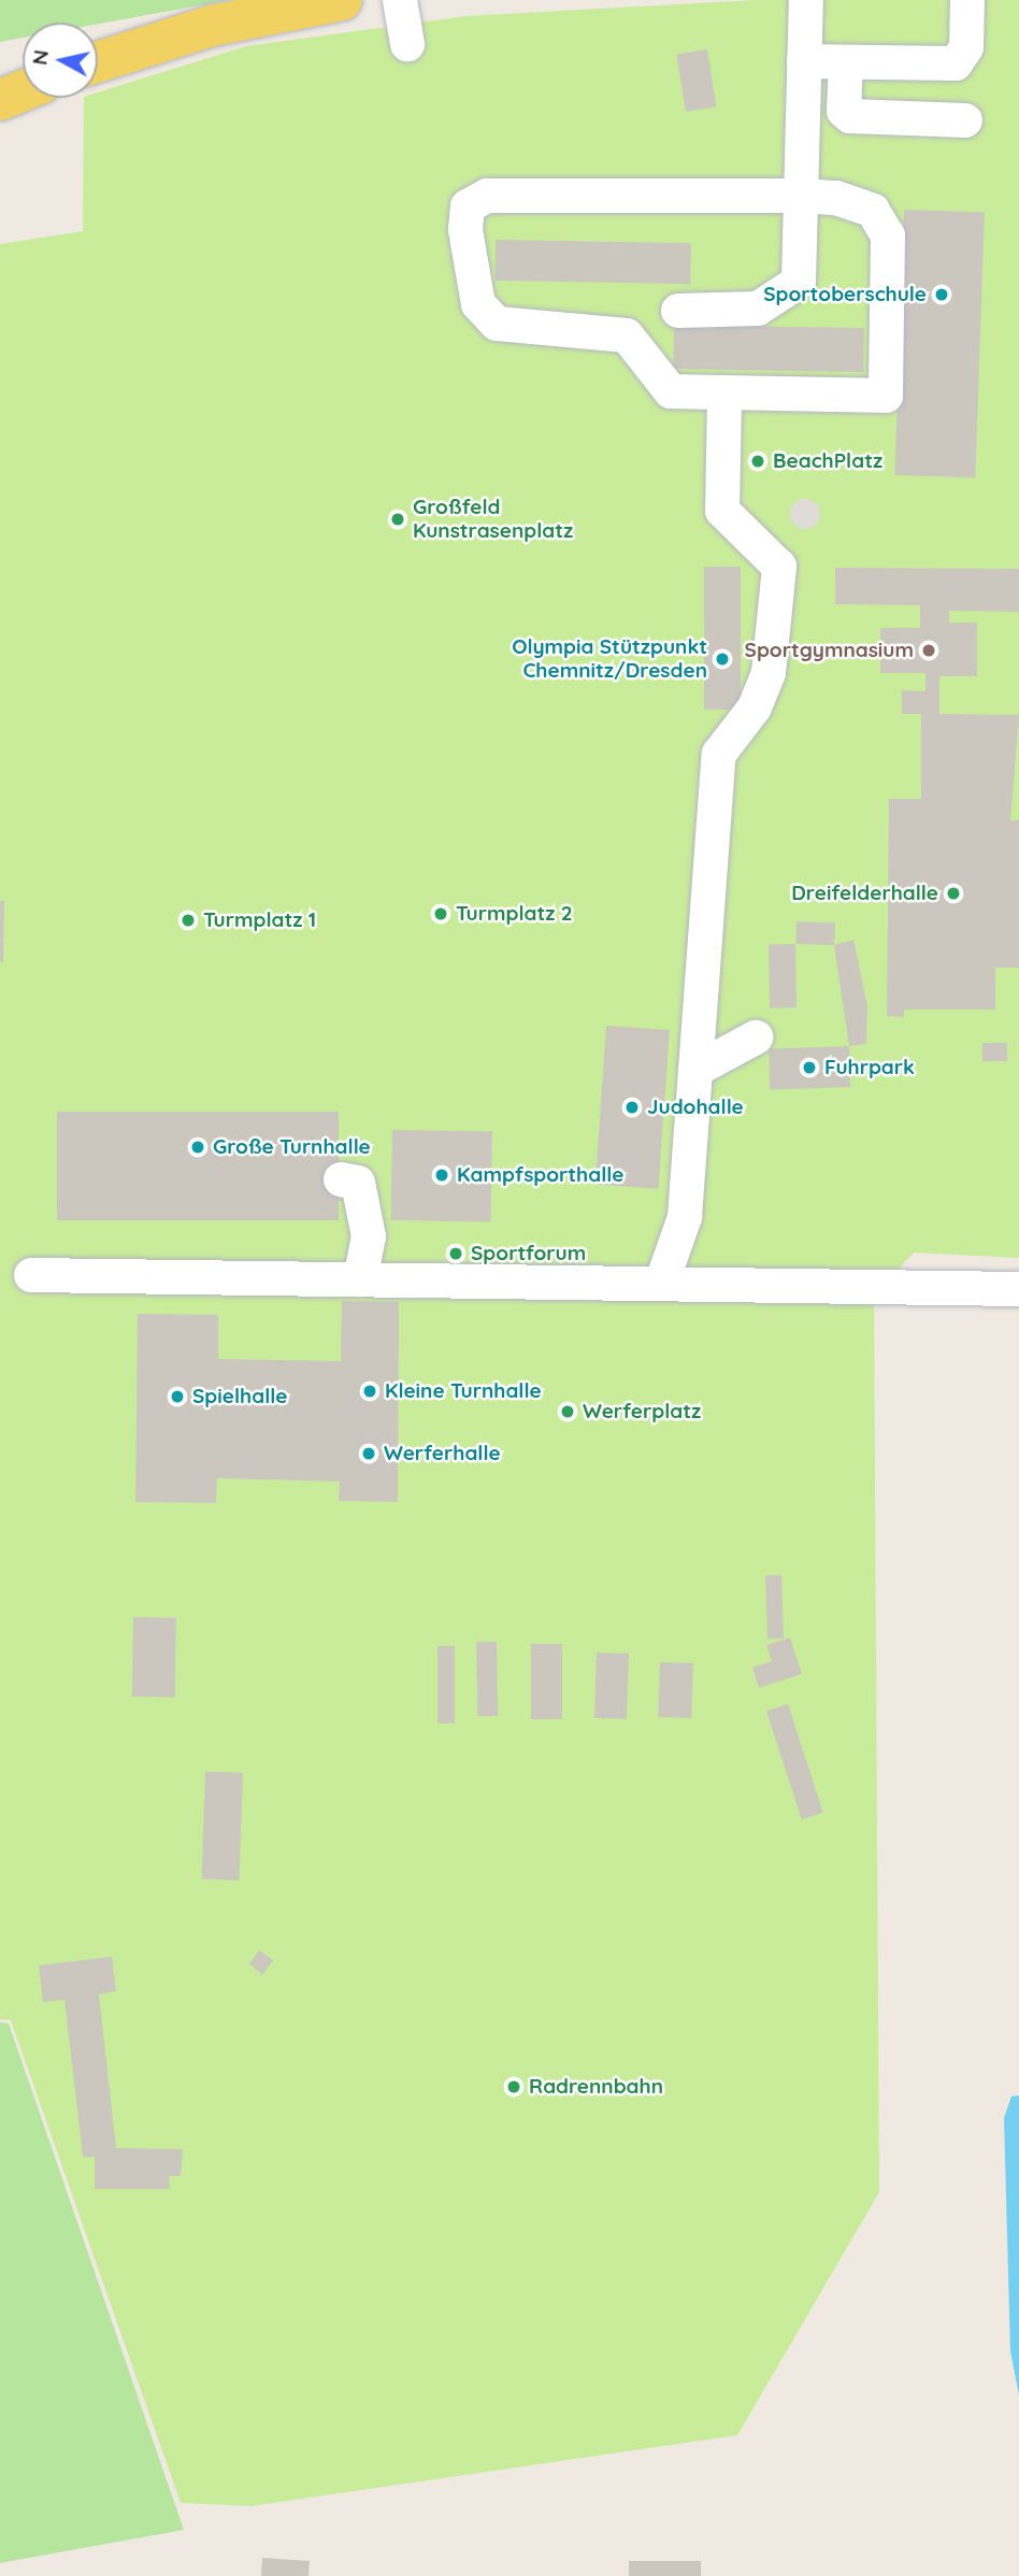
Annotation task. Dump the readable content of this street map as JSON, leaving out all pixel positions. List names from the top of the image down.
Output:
{
  "places": [
    "Sportoberschule",
    "BeachPlatz",
    "Großfeld Kunstrasenplatz",
    "Sportgymnasium",
    "Olympia Stützpunkt Chemnitz/Dresden",
    "Dreifelderhalle",
    "Turmplatz 2",
    "Turmplatz 1",
    "Fuhrpark",
    "Judohalle",
    "Große Turnhalle",
    "Kampfsporthalle",
    "Sportforum",
    "Kleine Turnhalle",
    "Spielhalle",
    "Werferplatz",
    "Werferhalle",
    "Radrennbahn"
  ],
  "north": "left"
}
